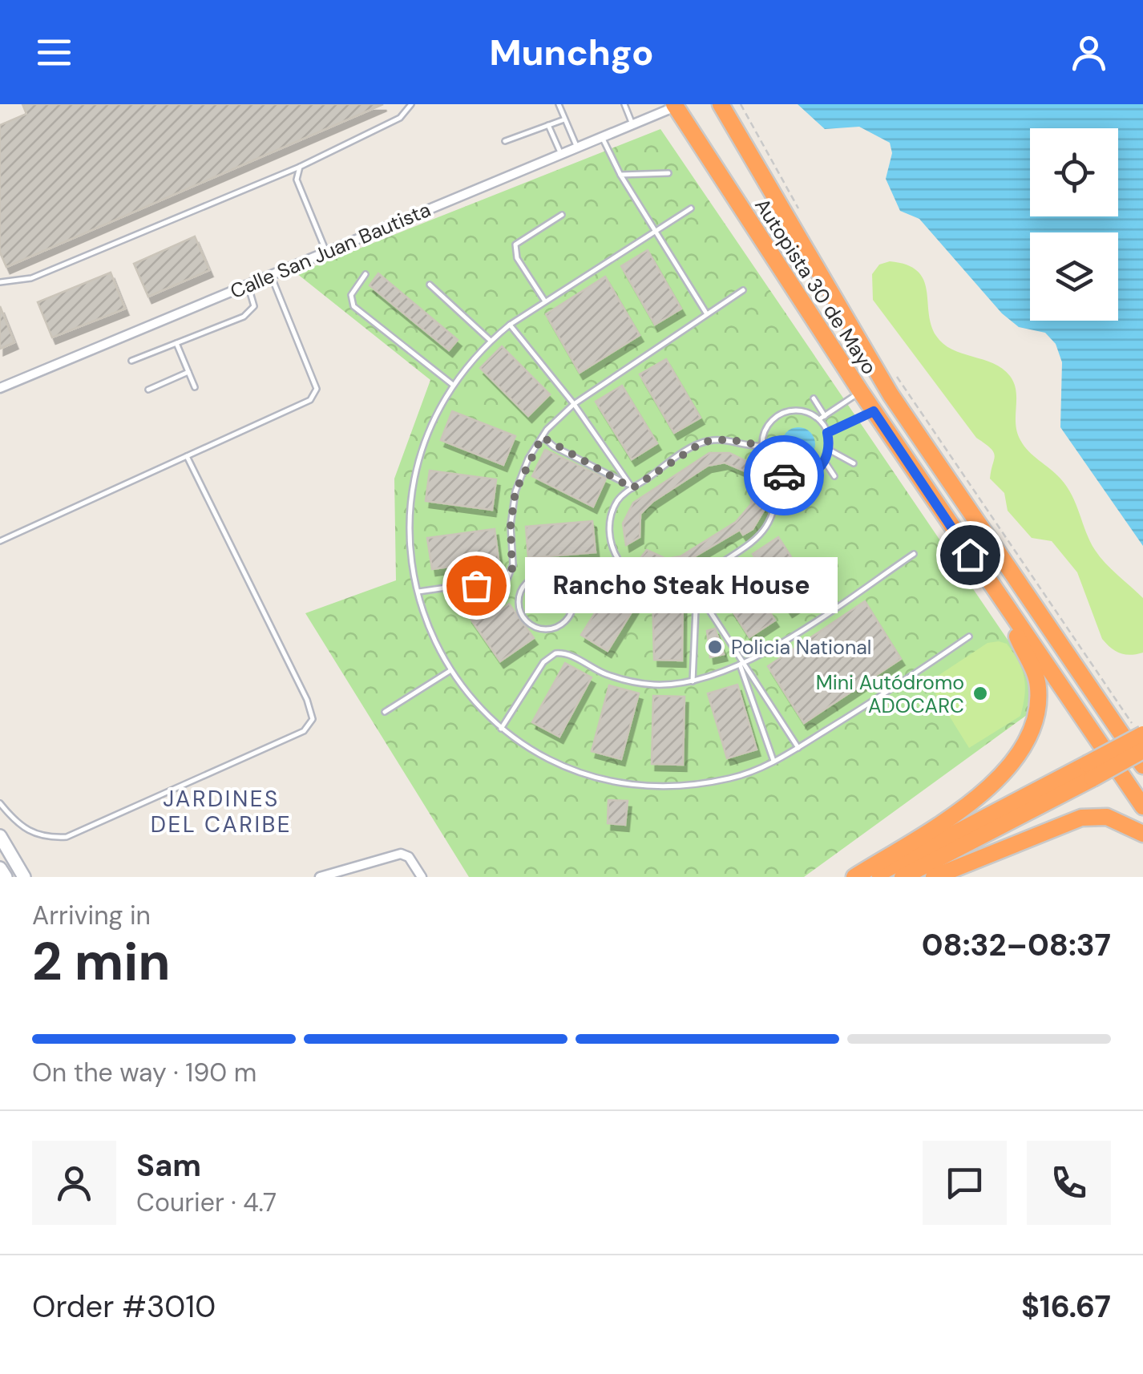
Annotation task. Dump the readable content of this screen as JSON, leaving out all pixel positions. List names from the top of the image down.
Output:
{
  "streets": {
    "highway": ["Autopista 30 de Mayo"],
    "street": ["Calle San Juan Bautista"]
  },
  "crossings": [
    ["Calle San Juan Bautista", "Autopista 30 de Mayo"]
  ],
  "districts": ["JARDINES DEL CARIBE"],
  "places": ["Rancho Steak House", "Policia National", "Mini Autódromo ADOCARC"],
  "page": {
    "header": "Munchgo",
    "bubble": "Rancho Steak House",
    "heading": ["2 min", "Arriving in", "08:32–08:37"],
    "panel": [
      "Sam",
      "Courier · 4.7",
      "Order #3010",
      "$16.67"
    ],
    "bar": "On the way · 190 m"
  }
}
